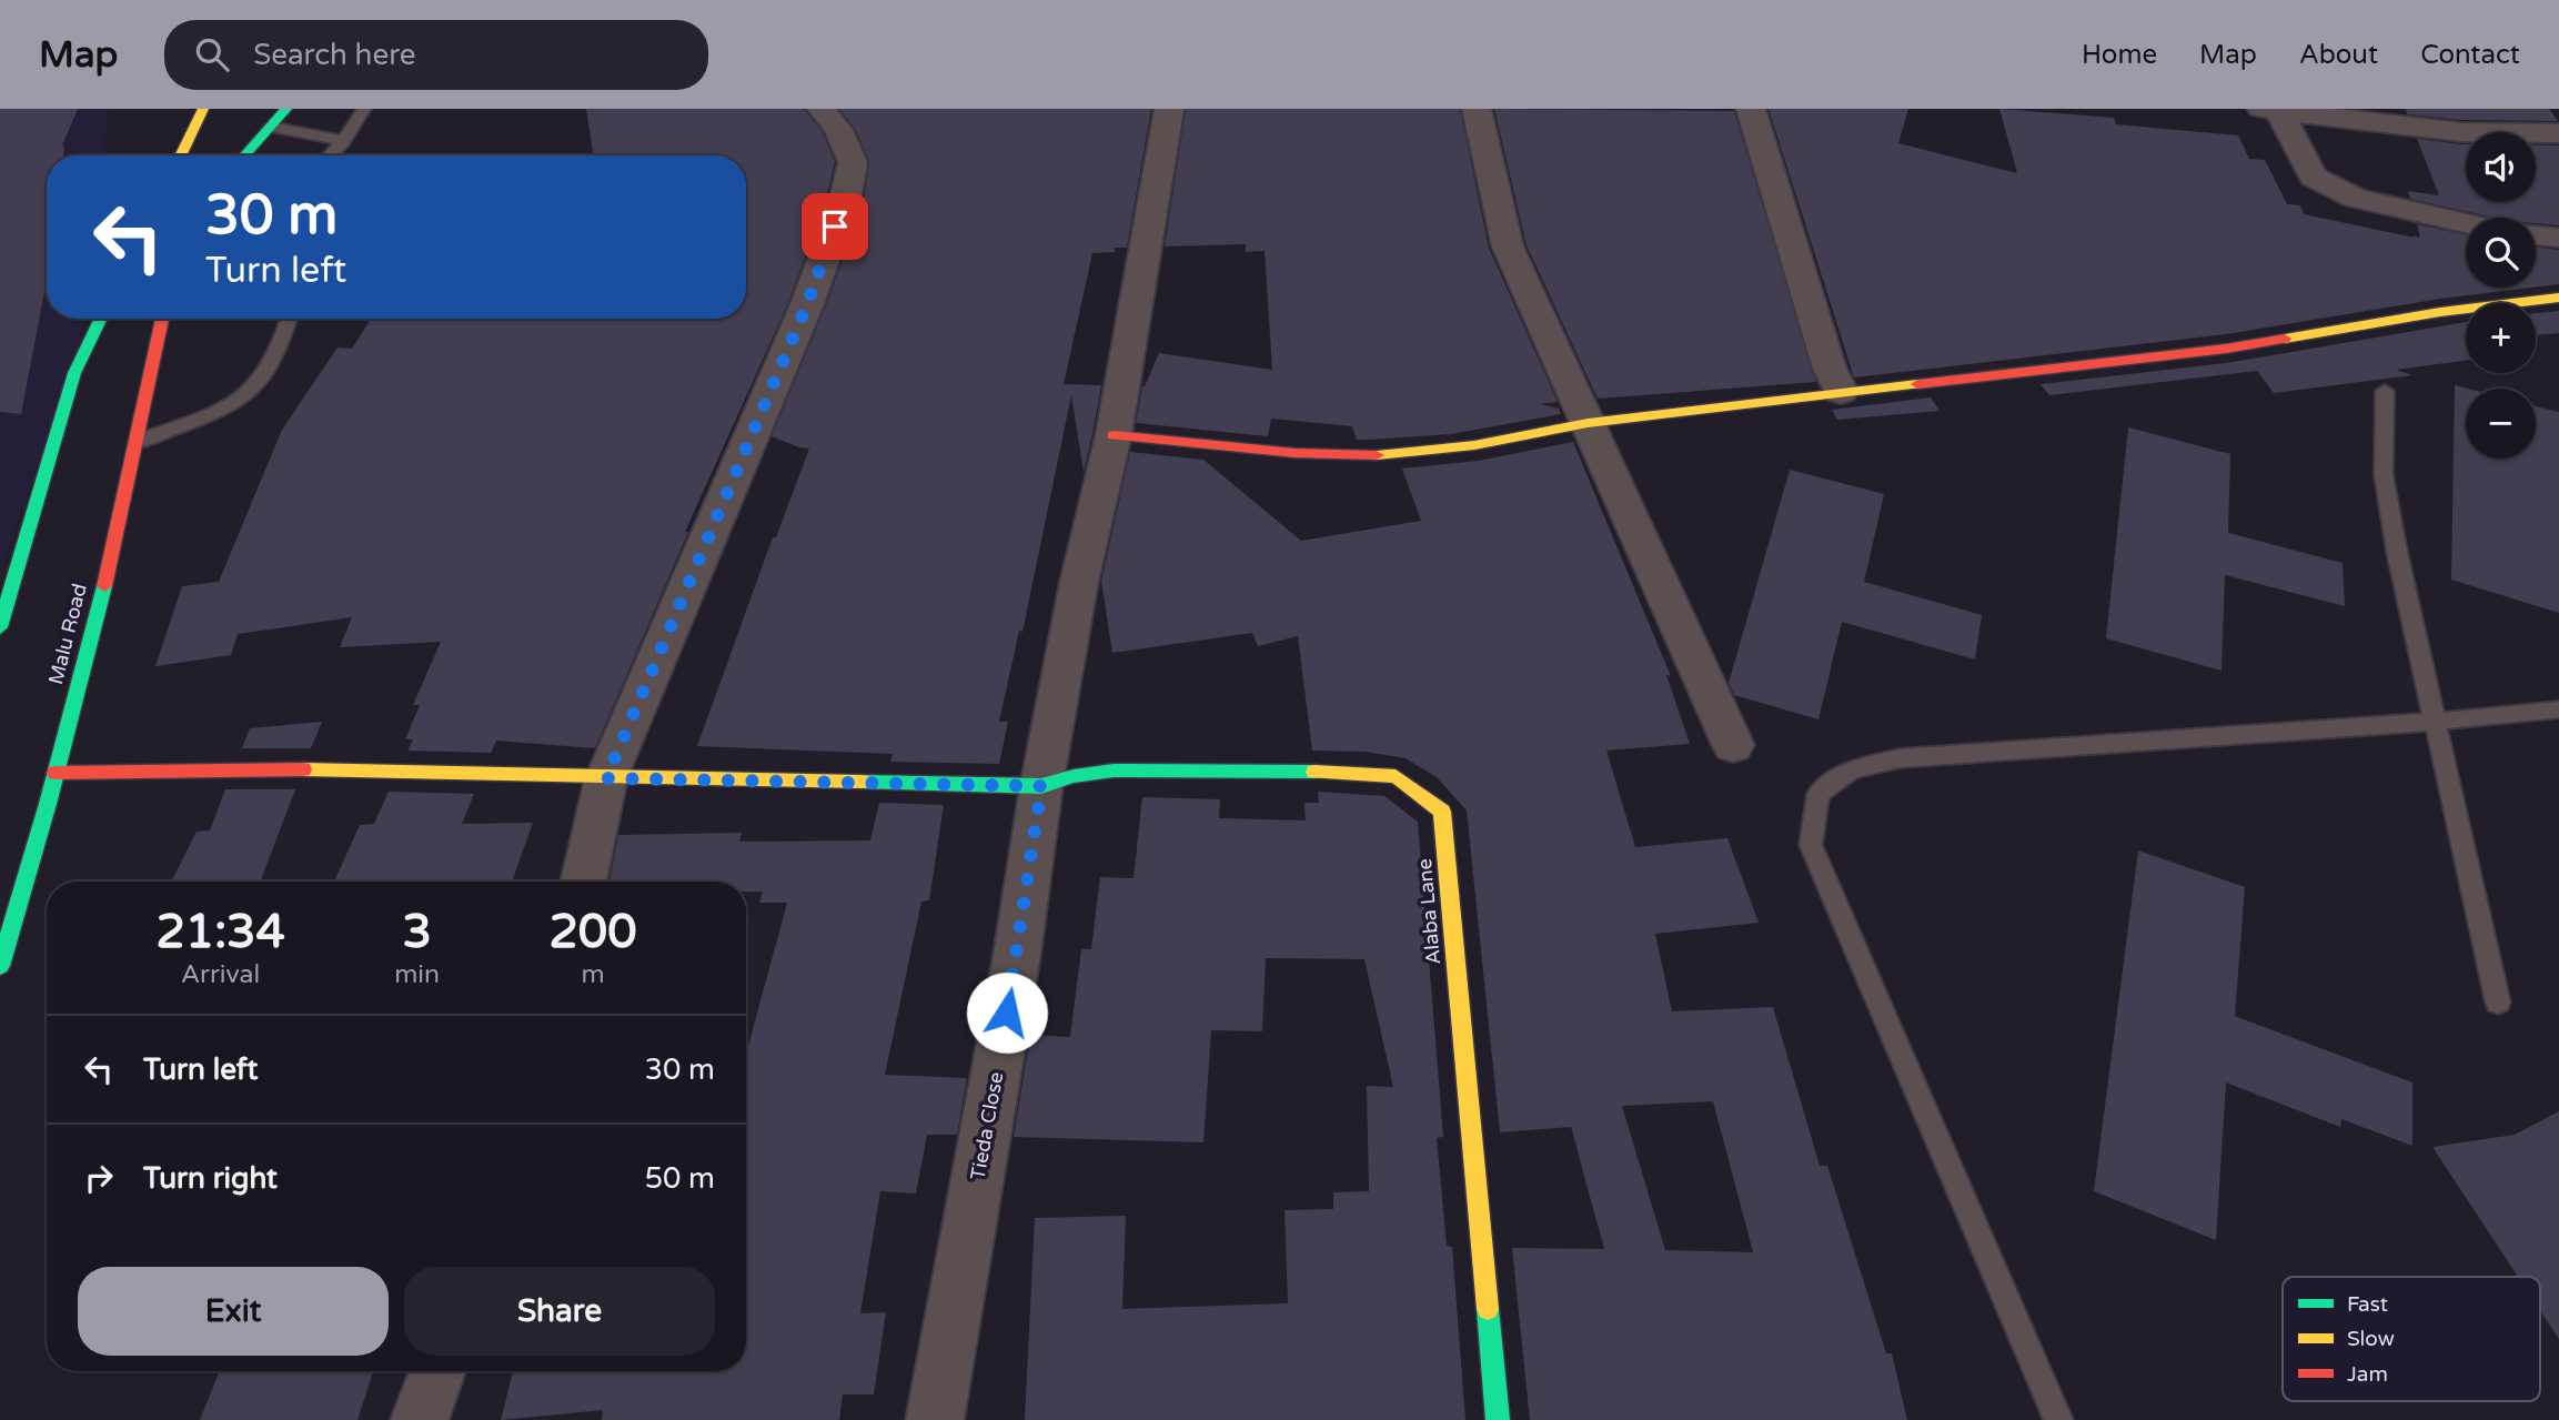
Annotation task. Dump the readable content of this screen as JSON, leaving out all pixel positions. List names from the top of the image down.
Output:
{
  "streets": {
    "street": ["Malu Road", "Alaba Lane", "Tieda Close"]
  },
  "crossings": [
    ["Malu Road", "Alaba Lane"],
    ["Alaba Lane", "Tieda Close"]
  ],
  "legend": ["Fast", "Slow", "Jam"],
  "page": {
    "header": "Map",
    "search": "Search here",
    "nav": [
      "Home",
      "Map",
      "About",
      "Contact"
    ],
    "map_buttons": ["+", "−"],
    "turn": ["30 m", "Turn left"],
    "eta": [
      "21:34",
      "Arrival",
      "3",
      "min",
      "200",
      "m"
    ],
    "list": [
      {
        "name": "Turn left",
        "value": "30 m"
      },
      {
        "name": "Turn right",
        "value": "50 m"
      }
    ],
    "buttons": ["Exit", "Share"]
  }
}
